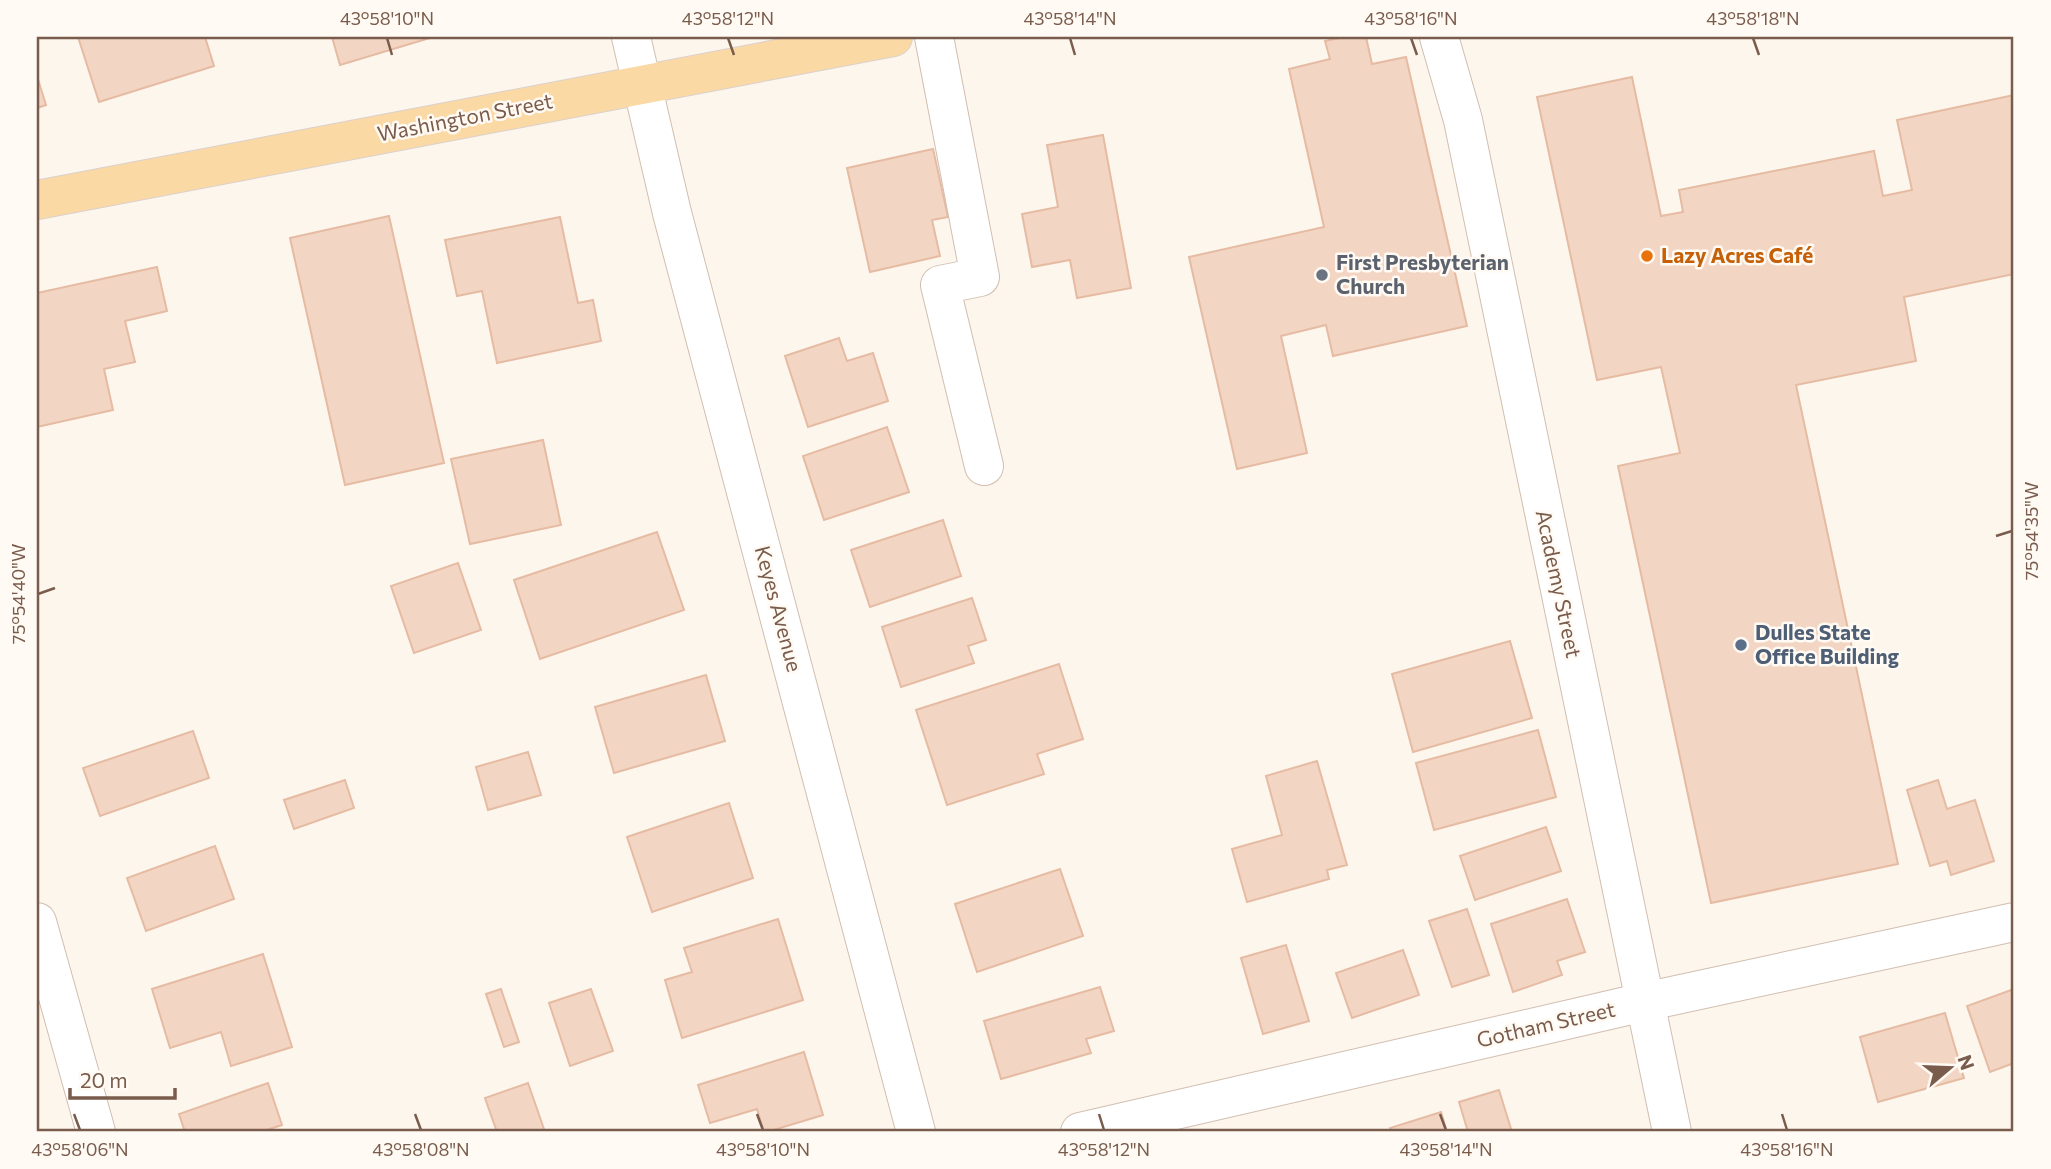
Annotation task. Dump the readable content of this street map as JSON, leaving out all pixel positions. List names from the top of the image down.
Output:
{
  "streets": {
    "main road": ["Washington Street"],
    "street": ["Academy Street", "Keyes Avenue", "Gotham Street"]
  },
  "crossings": [
    ["Washington Street", "Keyes Avenue"],
    ["Academy Street", "Gotham Street"]
  ],
  "places": ["Lazy Acres Café", "First Presbyterian Church", "Dulles State Office Building"],
  "scale_bar": "20 m",
  "north": "right",
  "coordinates": [
    "43°58'10\"N",
    "43°58'12\"N",
    "43°58'14\"N",
    "43°58'16\"N",
    "43°58'18\"N",
    "75°54'35\"W",
    "75°54'40\"W",
    "43°58'06\"N",
    "43°58'08\"N"
  ]
}
